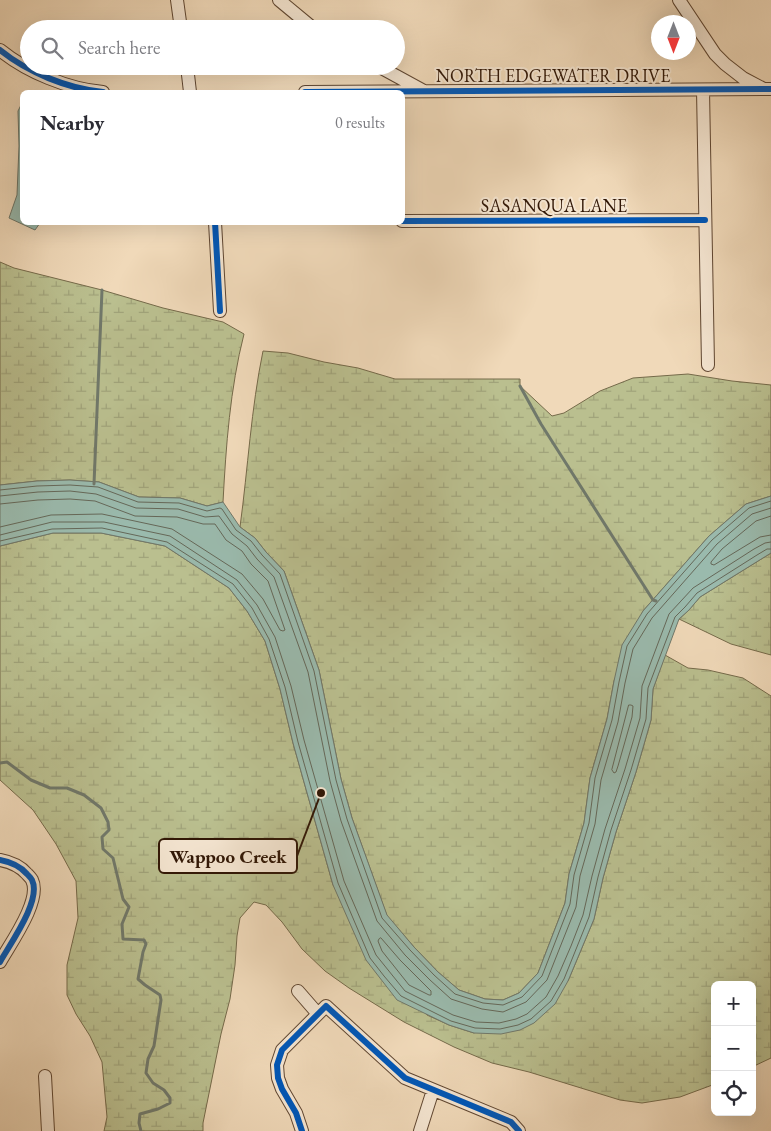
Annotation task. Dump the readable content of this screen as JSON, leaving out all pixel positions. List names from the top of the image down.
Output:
{
  "streets": {
    "street": ["NORTH EDGEWATER DRIVE", "SASANQUA LANE"]
  },
  "places": ["Wappoo Creek"],
  "north": "bottom",
  "page": {
    "search": "Search here",
    "heading": ["Nearby", "0 results"],
    "map_buttons": ["+", "−"]
  }
}
